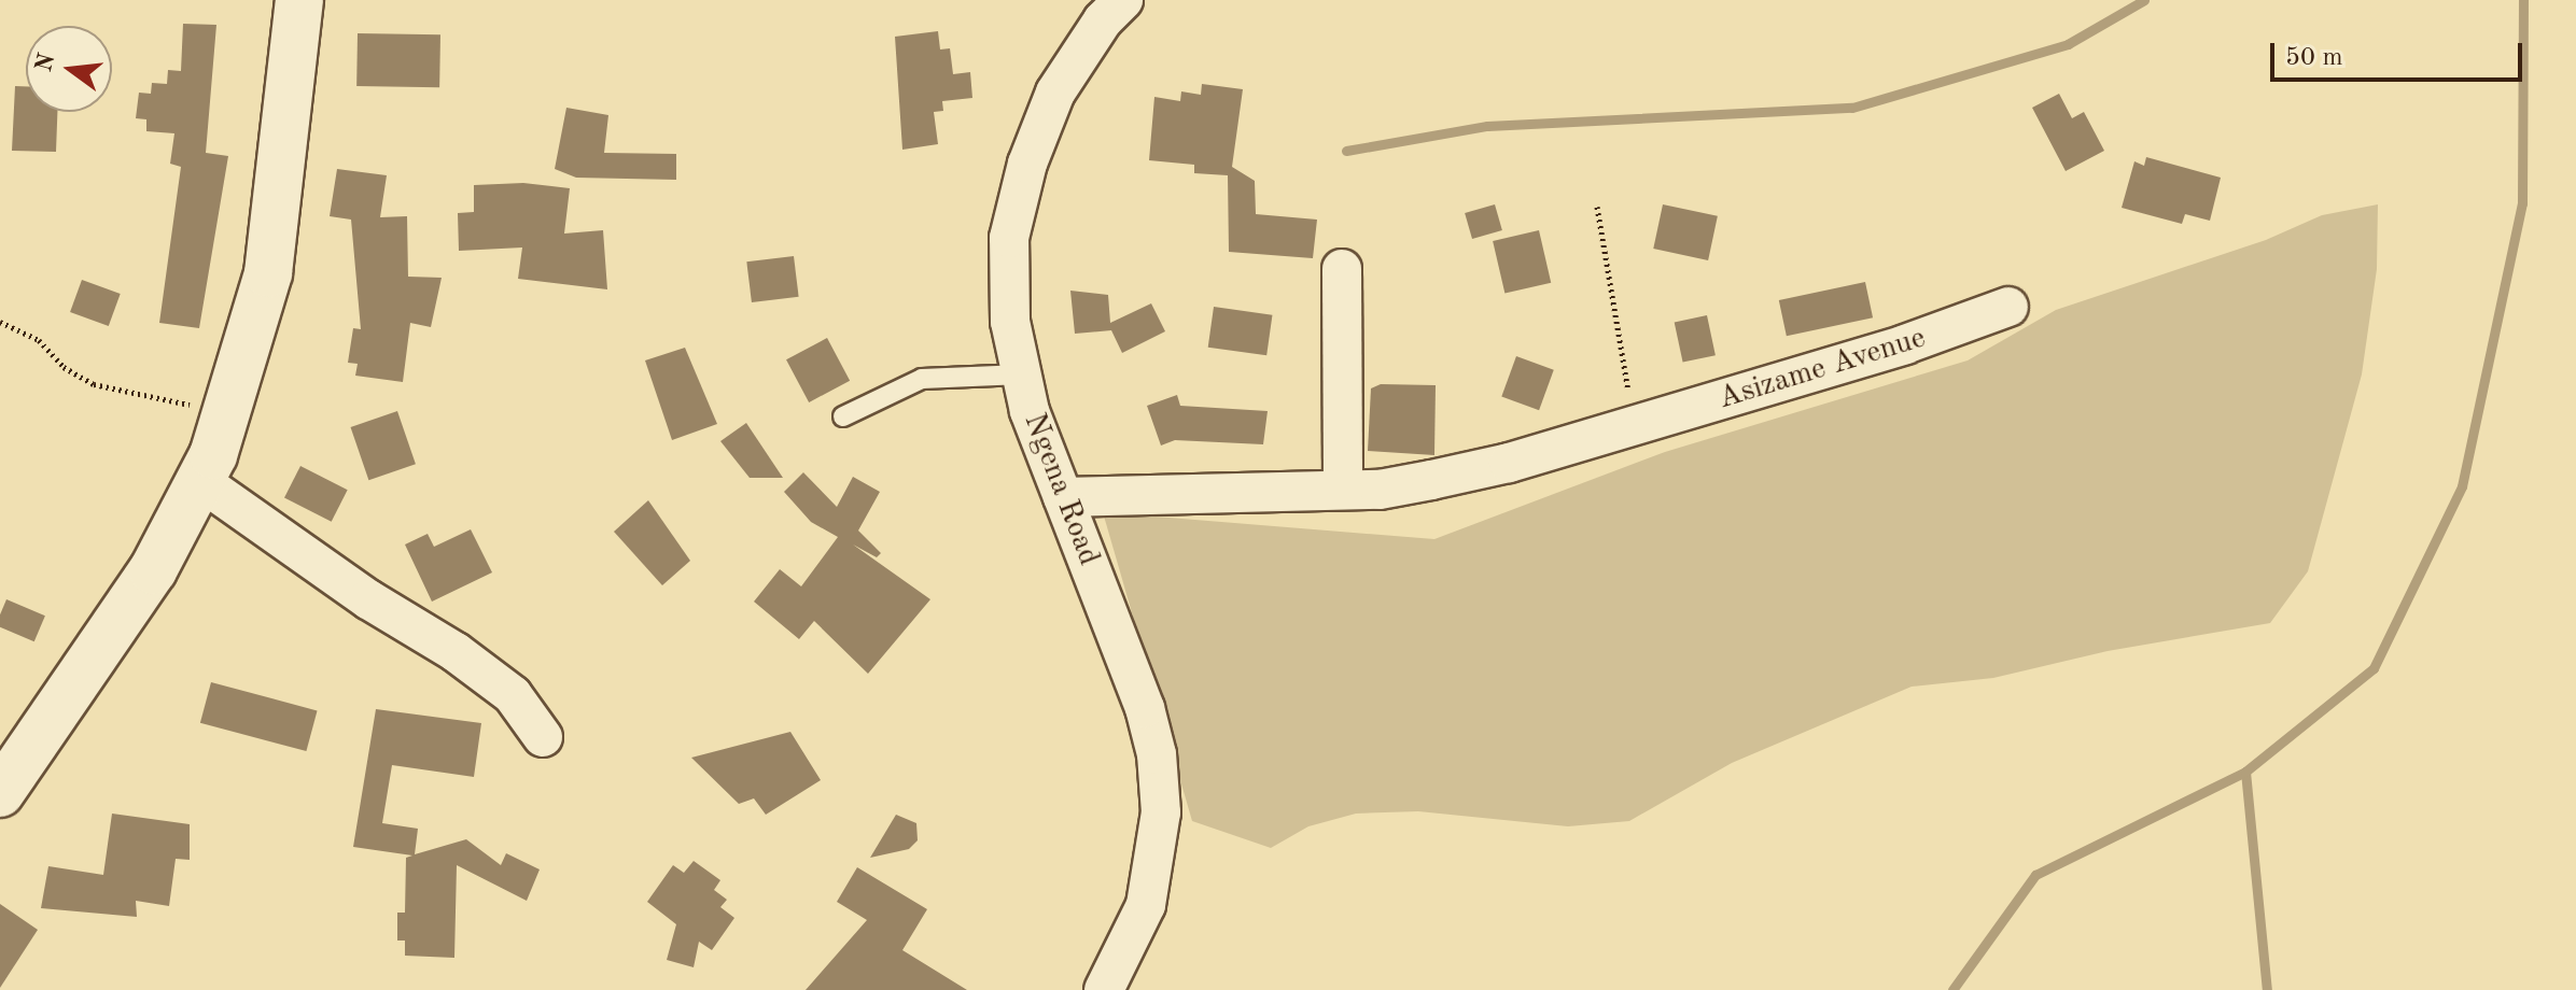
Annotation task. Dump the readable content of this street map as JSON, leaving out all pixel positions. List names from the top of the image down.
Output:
{
  "streets": {
    "street": ["Asizame Avenue", "Ngena Road"]
  },
  "crossings": [
    ["Asizame Avenue", "Ngena Road"]
  ],
  "scale_bar": "50 m",
  "north": "left"
}
